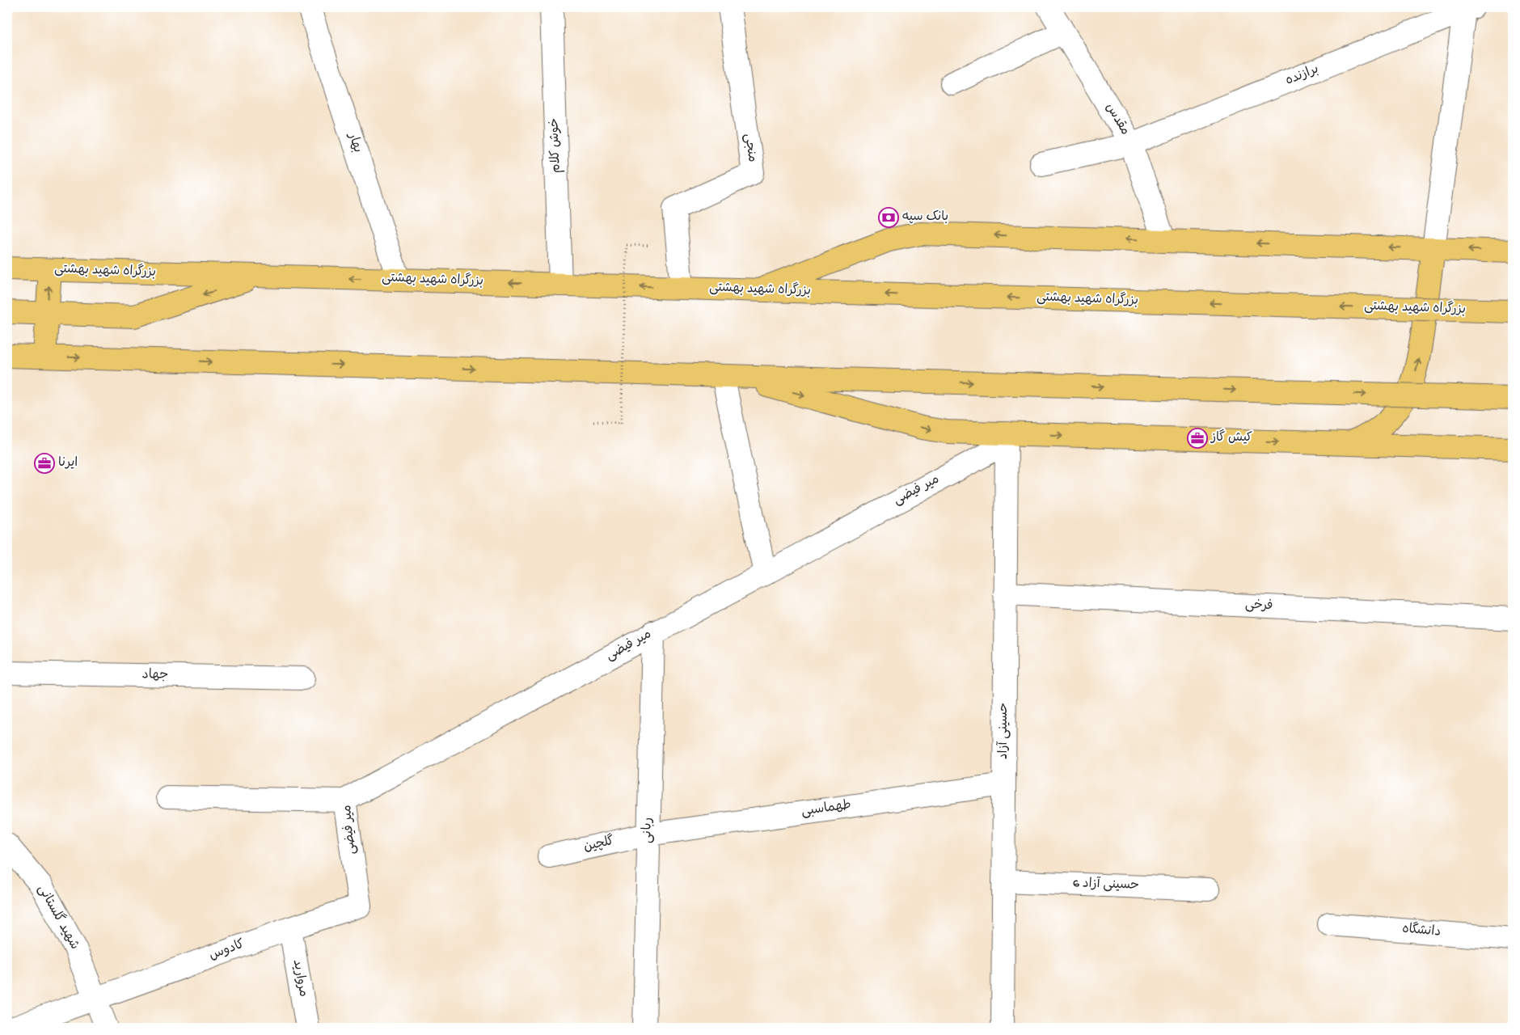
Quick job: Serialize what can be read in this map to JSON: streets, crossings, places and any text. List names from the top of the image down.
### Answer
{
  "streets": {
    "highway": ["بزرگراه شهید بهشتی"],
    "street": [
      "برازنده",
      "مقدس",
      "بهار",
      "خوش کلام",
      "منجی",
      "میر فیضی",
      "فرخی",
      "جهاد",
      "حسینی آزاد",
      "طهماسبی",
      "ربانی",
      "گلچین",
      "حسینی آزاد 6",
      "شهید گلستانی",
      "دانشگاه",
      "کادوس",
      "مروارید"
    ]
  },
  "crossings": [
    ["برازنده", "مقدس"],
    ["بهار", "بزرگراه شهید بهشتی"],
    ["خوش کلام", "بزرگراه شهید بهشتی"],
    ["منجی", "بزرگراه شهید بهشتی"],
    ["میر فیضی", "حسینی آزاد"],
    ["میر فیضی", "ربانی"],
    ["میر فیضی", "کادوس"],
    ["فرخی", "حسینی آزاد"],
    ["حسینی آزاد", "طهماسبی"],
    ["حسینی آزاد", "حسینی آزاد 6"],
    ["طهماسبی", "ربانی"],
    ["طهماسبی", "گلچین"],
    ["ربانی", "گلچین"],
    ["شهید گلستانی", "کادوس"],
    ["کادوس", "مروارید"]
  ],
  "places": {
    "bank": ["بانک سپه"],
    "office": ["كيش گاز", "ایرنا"]
  }
}
